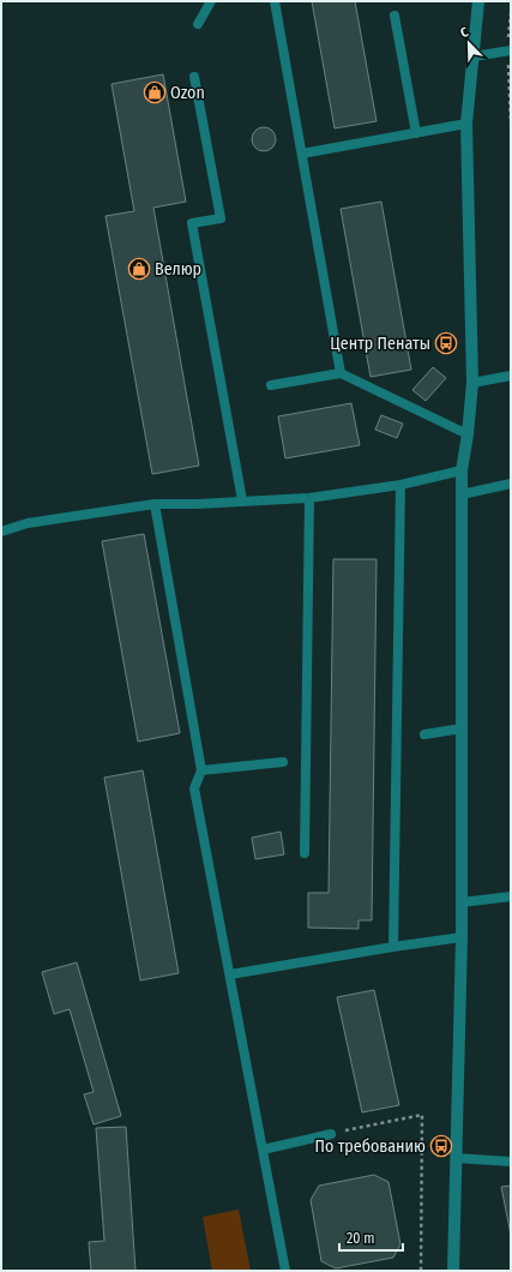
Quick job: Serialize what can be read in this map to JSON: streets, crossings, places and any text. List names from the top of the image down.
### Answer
{
  "places": {
    "shop": ["Ozon", "Велюр"],
    "bus stop": ["Центр Пенаты", "По требованию"]
  },
  "scale_bar": "20 m",
  "north": "top left"
}
